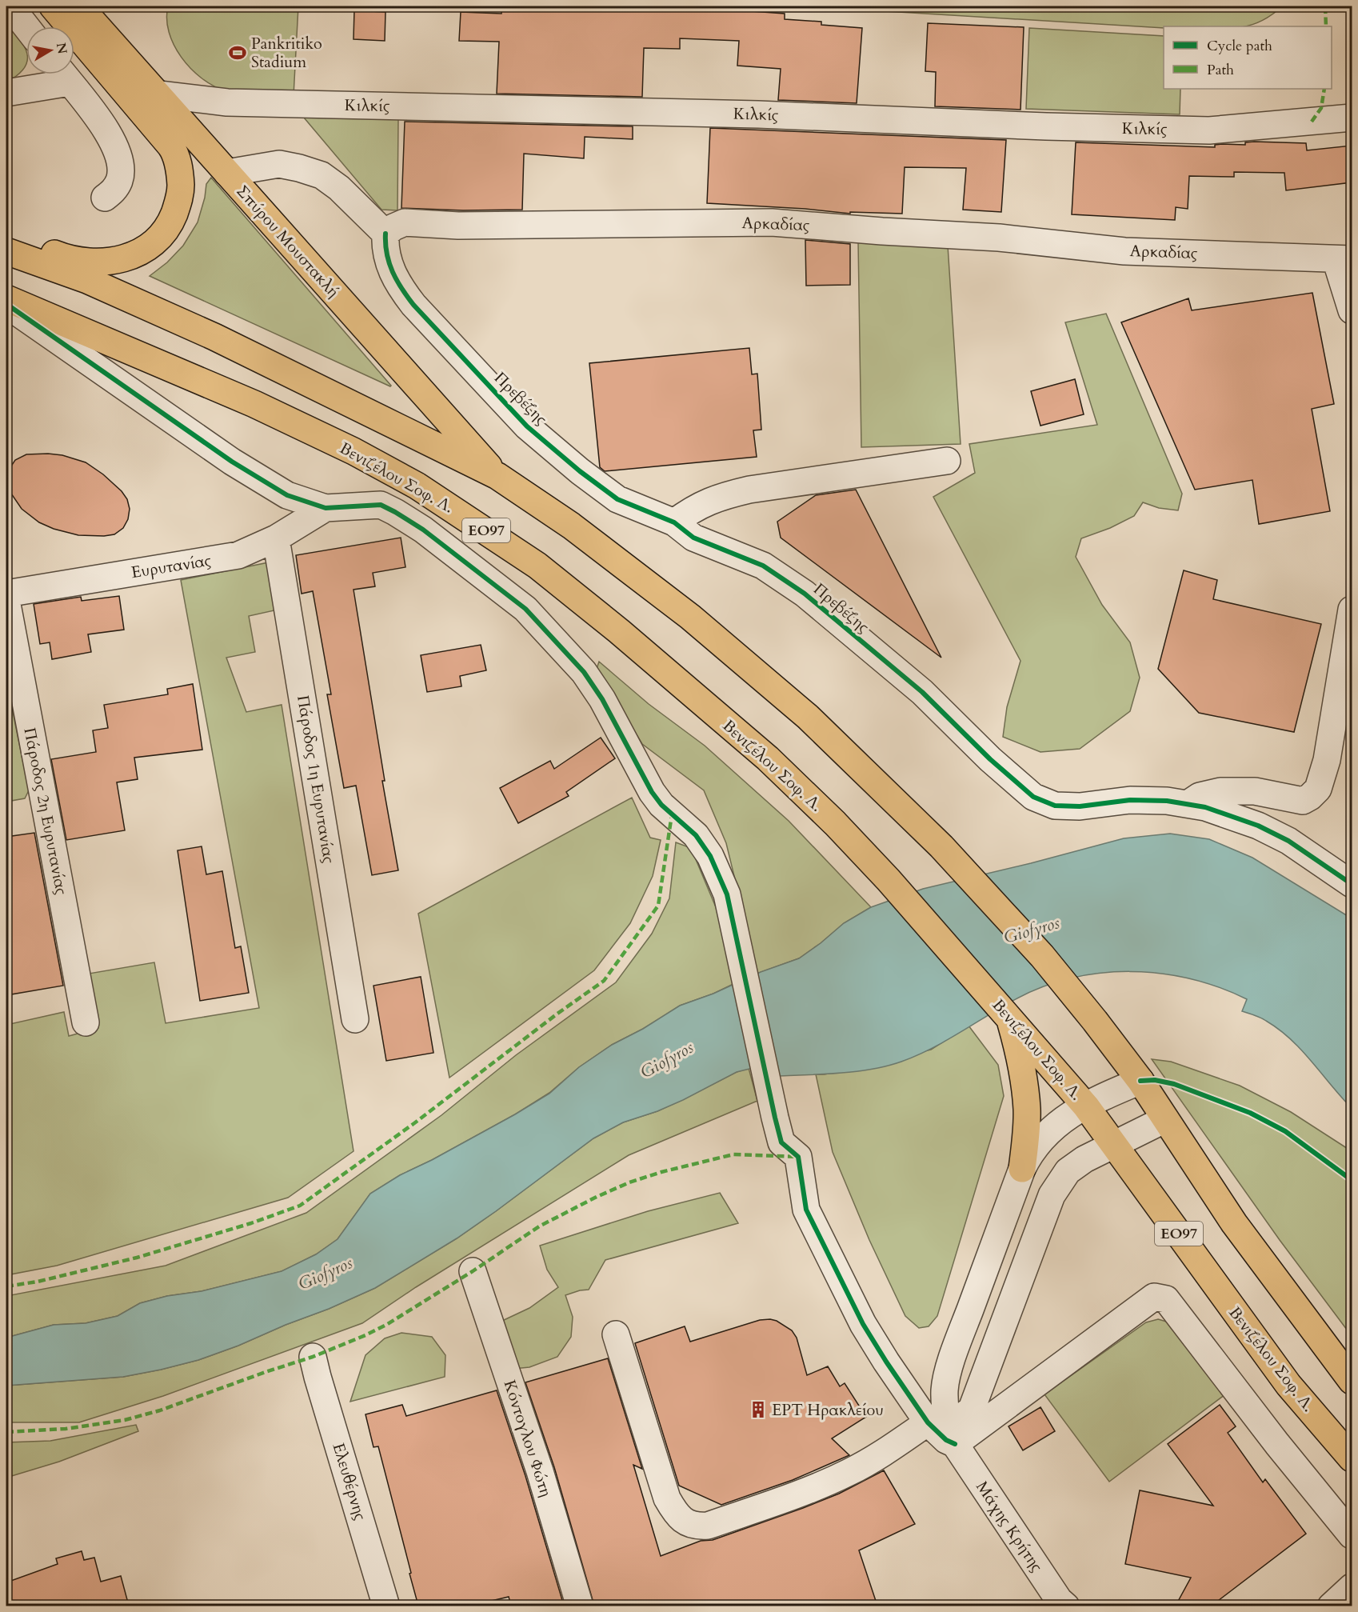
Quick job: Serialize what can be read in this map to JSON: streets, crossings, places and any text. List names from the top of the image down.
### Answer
{
  "streets": {
    "main road": ["Σπύρου Μουστακλή", "Βενιζέλου Σοφ. Λ.", "ΕΟ97"],
    "street": [
      "Κιλκίς",
      "Αρκαδίας",
      "Πρεβέζης",
      "Ευρυτανίας",
      "Πάροδος 1η Ευρυτανίας",
      "Πάροδος 2η Ευρυτανίας",
      "Κόντογλου Φώτη",
      "Ελευθέρνης",
      "Μάχης Κρήτης"
    ]
  },
  "crossings": [
    ["Κιλκίς", "Σπύρου Μουστακλή"],
    ["Αρκαδίας", "Πρεβέζης"],
    ["Ευρυτανίας", "Πάροδος 1η Ευρυτανίας"],
    ["Ευρυτανίας", "Μάχης Κρήτης"]
  ],
  "water": ["Giofyros"],
  "places": {
    "sports": ["Pankritiko Stadium"],
    "building": ["ΕΡΤ Ηρακλείου"]
  },
  "legend": ["Cycle path", "Path"],
  "north": "right"
}
